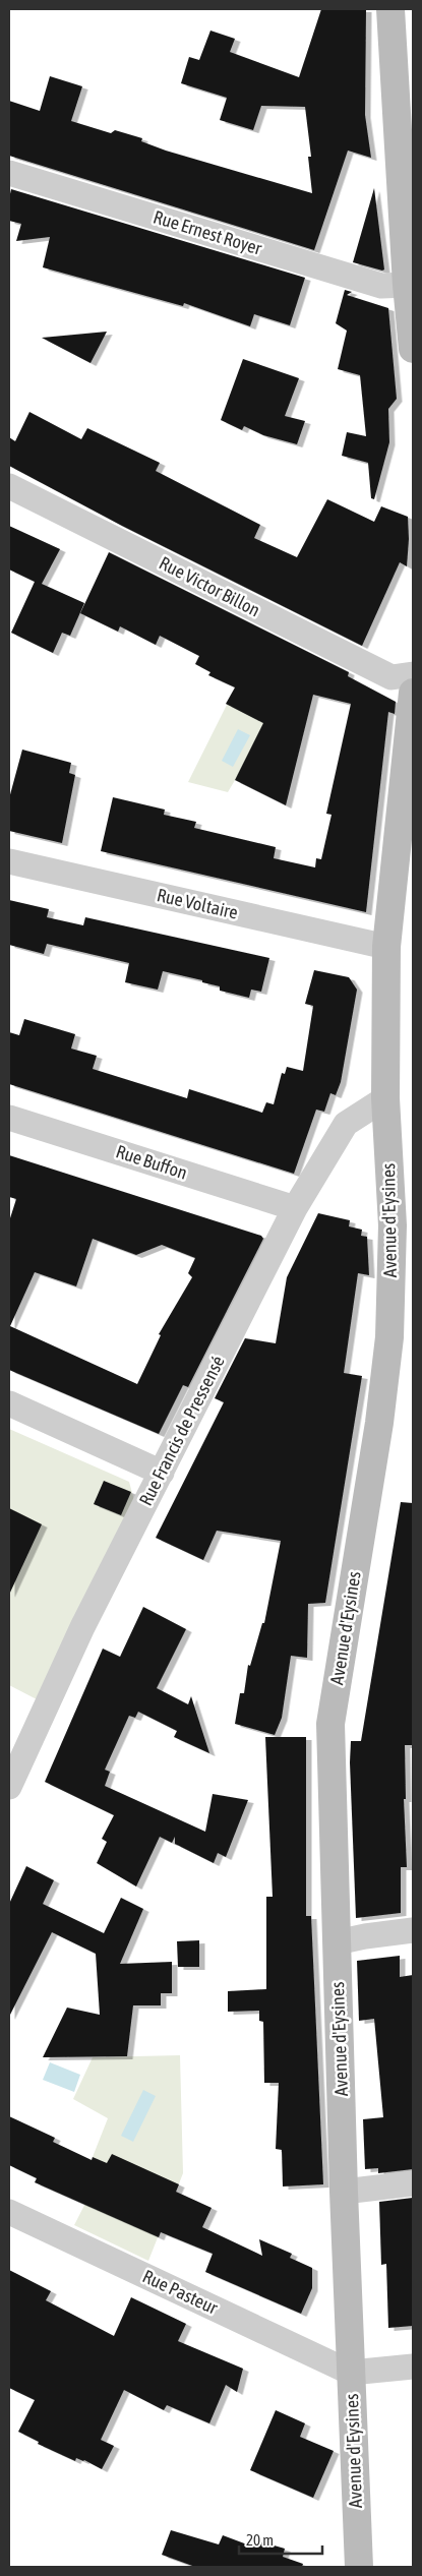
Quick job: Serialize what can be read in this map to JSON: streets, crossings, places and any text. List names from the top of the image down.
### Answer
{
  "streets": {
    "street": [
      "Rue Ernest Royer",
      "Rue Victor Billon",
      "Rue Voltaire",
      "Rue Buffon",
      "Avenue d'Eysines",
      "Rue Francis de Pressensé",
      "Rue Pasteur"
    ]
  },
  "crossings": [
    ["Rue Voltaire", "Avenue d'Eysines"],
    ["Rue Buffon", "Rue Francis de Pressensé"],
    ["Avenue d'Eysines", "Rue Francis de Pressensé"],
    ["Avenue d'Eysines", "Rue Pasteur"]
  ],
  "scale_bar": "20 m"
}
